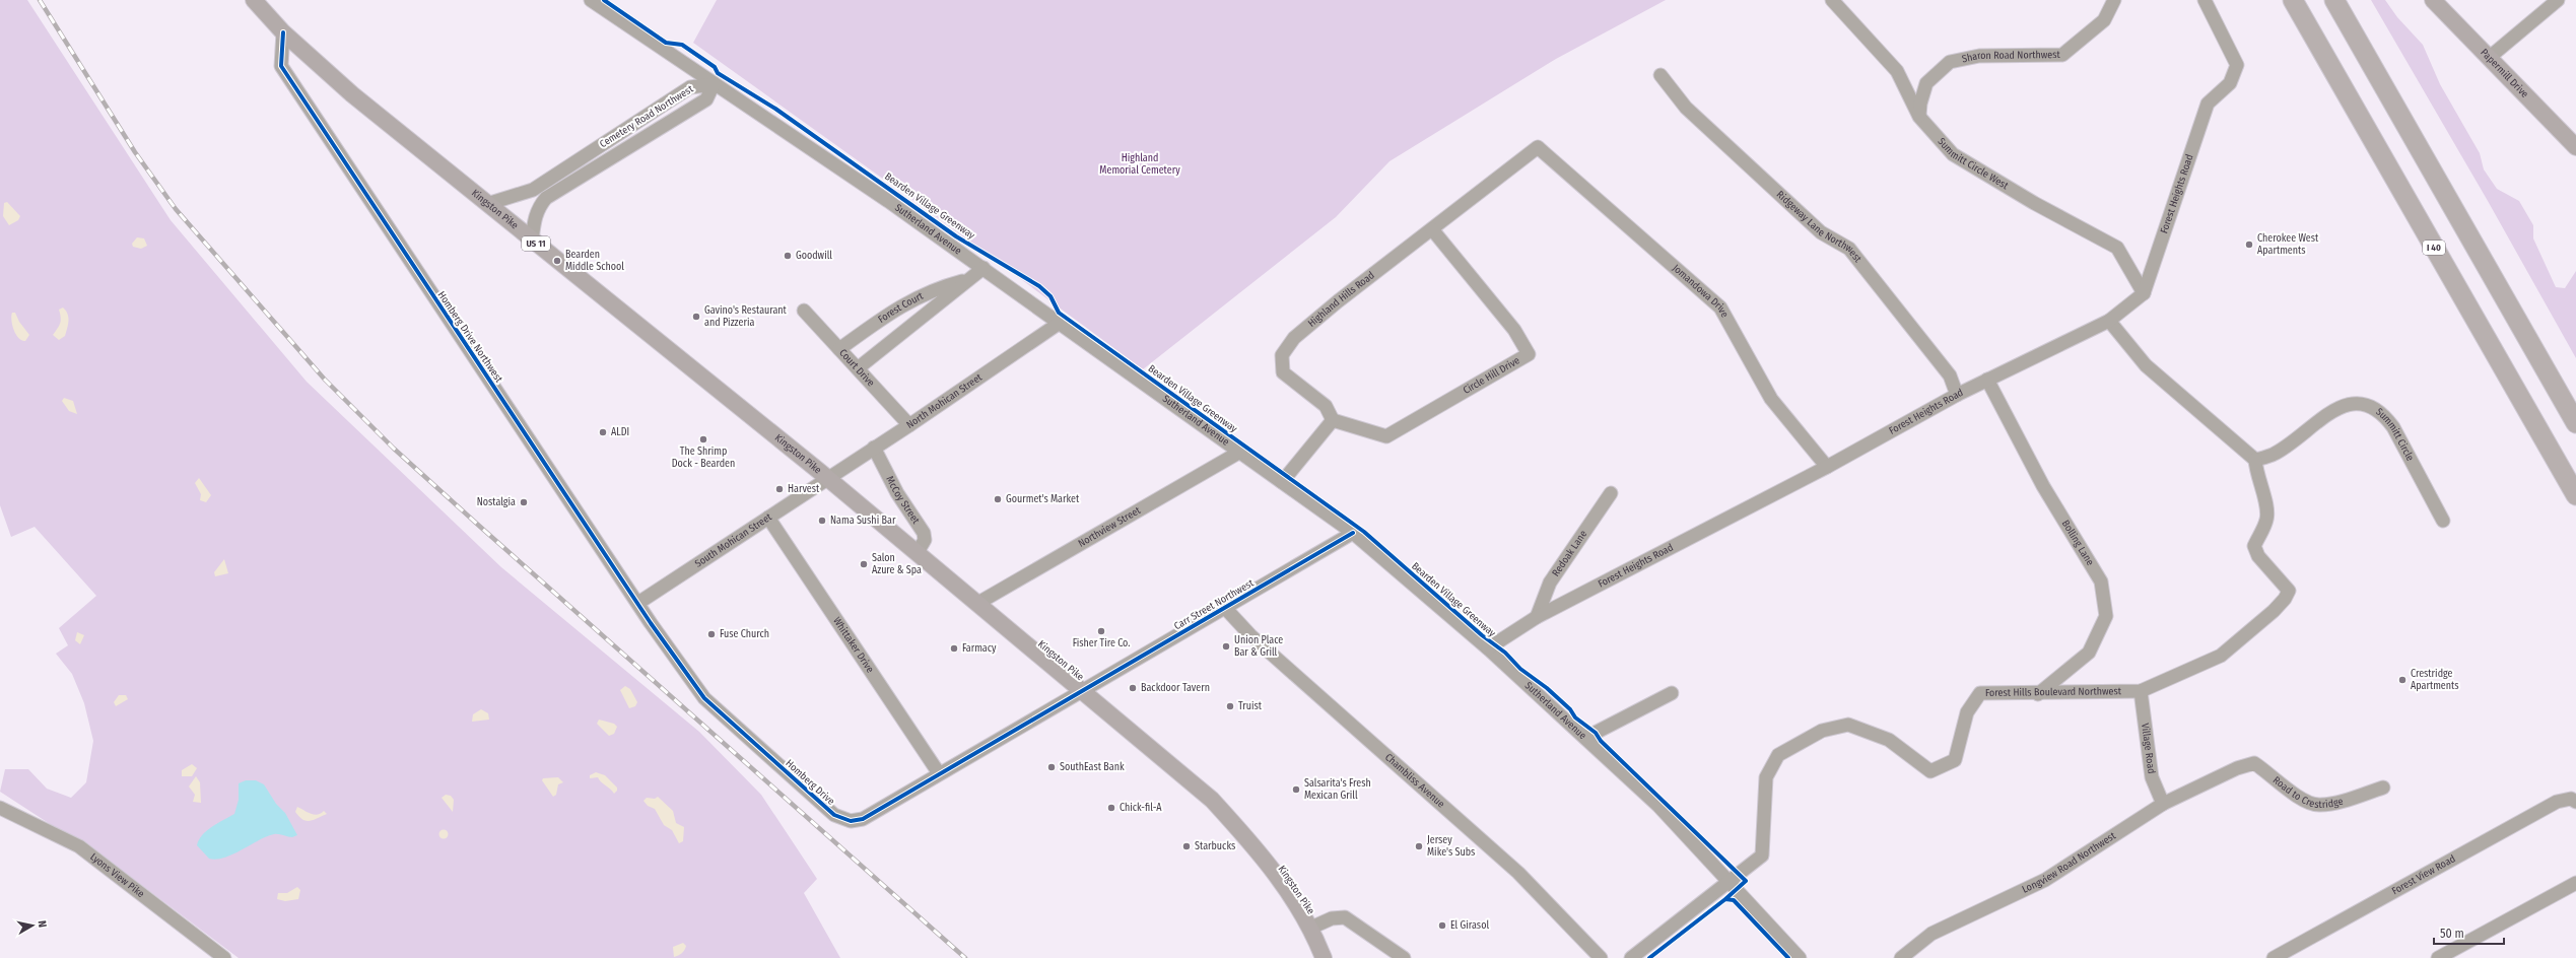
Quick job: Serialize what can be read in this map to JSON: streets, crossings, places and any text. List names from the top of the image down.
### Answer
{
  "streets": {
    "highway": ["I 40"],
    "main road": ["Papermill Drive", "Kingston Pike", "US 11"],
    "street": [
      "Sharon Road Northwest",
      "Cemetery Road Northwest",
      "Summitt Circle West",
      "Forest Heights Road",
      "Ridgeway Lane Northwest",
      "Sutherland Avenue",
      "Jomandowa Drive",
      "Highland Hills Road",
      "Forest Court",
      "Homberg Drive Northwest",
      "Court Drive",
      "Circle Hill Drive",
      "North Mohican Street",
      "Summitt Circle",
      "McCoy Street",
      "Northview Street",
      "South Mohican Street",
      "Bolling Lane",
      "Redoak Lane",
      "Carr Street Northwest",
      "Whittaker Drive",
      "Forest Hills Boulevard Northwest",
      "Village Road",
      "Chambliss Avenue",
      "Homberg Drive",
      "Road to Crestridge",
      "Longview Road Northwest",
      "Forest View Road",
      "Lyons View Pike"
    ],
    "cycle path": ["Bearden Village Greenway"]
  },
  "crossings": [
    ["Sharon Road Northwest", "Summitt Circle West"],
    ["Cemetery Road Northwest", "Kingston Pike"],
    ["Cemetery Road Northwest", "Sutherland Avenue"],
    ["Summitt Circle West", "Forest Heights Road"],
    ["Forest Heights Road", "Ridgeway Lane Northwest"],
    ["Forest Heights Road", "Sutherland Avenue"],
    ["Forest Heights Road", "Jomandowa Drive"],
    ["Forest Heights Road", "Bolling Lane"],
    ["Forest Heights Road", "Redoak Lane"],
    ["Kingston Pike", "Homberg Drive Northwest"],
    ["Kingston Pike", "North Mohican Street"],
    ["Kingston Pike", "McCoy Street"],
    ["Kingston Pike", "Northview Street"],
    ["Kingston Pike", "South Mohican Street"],
    ["Kingston Pike", "Carr Street Northwest"],
    ["Kingston Pike", "Homberg Drive"],
    ["Sutherland Avenue", "Forest Court"],
    ["Sutherland Avenue", "North Mohican Street"],
    ["Sutherland Avenue", "Northview Street"],
    ["Sutherland Avenue", "Carr Street Northwest"],
    ["Sutherland Avenue", "Forest Hills Boulevard Northwest"],
    ["Jomandowa Drive", "Highland Hills Road"],
    ["Highland Hills Road", "Circle Hill Drive"],
    ["Forest Court", "Court Drive"],
    ["Homberg Drive Northwest", "South Mohican Street"],
    ["Homberg Drive Northwest", "Homberg Drive"],
    ["Court Drive", "North Mohican Street"],
    ["North Mohican Street", "McCoy Street"],
    ["North Mohican Street", "South Mohican Street"],
    ["Summitt Circle", "Forest Hills Boulevard Northwest"],
    ["South Mohican Street", "Whittaker Drive"],
    ["South Mohican Street", "Homberg Drive"],
    ["Bolling Lane", "Forest Hills Boulevard Northwest"],
    ["Carr Street Northwest", "Chambliss Avenue"],
    ["Carr Street Northwest", "Homberg Drive"],
    ["Whittaker Drive", "Homberg Drive"],
    ["Forest Hills Boulevard Northwest", "Village Road"],
    ["Village Road", "Longview Road Northwest"],
    ["Road to Crestridge", "Longview Road Northwest"]
  ],
  "parks": ["Highland Memorial Cemetery"],
  "places": [
    "Cherokee West Apartments",
    "Goodwill",
    "Bearden Middle School",
    "Gavino's Restaurant and Pizzeria",
    "ALDI",
    "The Shrimp Dock - Bearden",
    "Harvest",
    "Gourmet's Market",
    "Nostalgia",
    "Nama Sushi Bar",
    "Salon Azure & Spa",
    "Fisher Tire Co.",
    "Fuse Church",
    "Union Place Bar & Grill",
    "Farmacy",
    "Crestridge Apartments",
    "Backdoor Tavern",
    "Truist",
    "SouthEast Bank",
    "Salsarita's Fresh Mexican Grill",
    "Chick-fil-A",
    "Starbucks",
    "Jersey Mike's Subs",
    "El Girasol"
  ],
  "scale_bar": "50 m",
  "north": "right"
}
